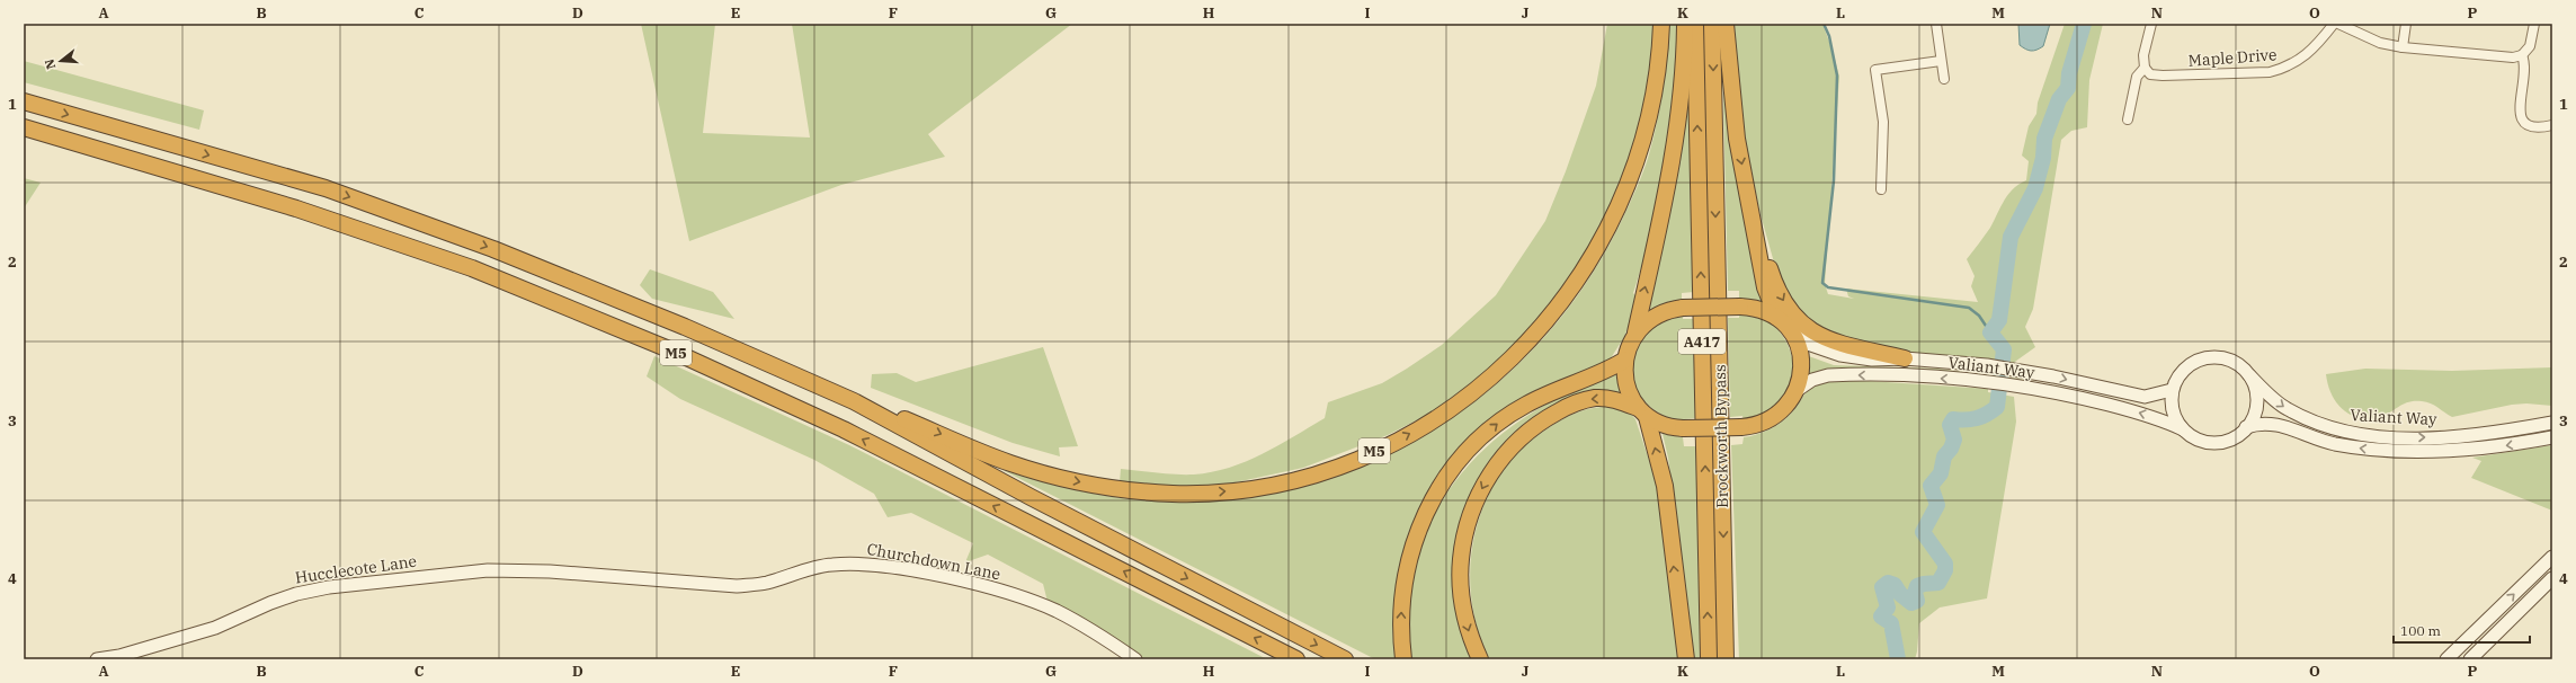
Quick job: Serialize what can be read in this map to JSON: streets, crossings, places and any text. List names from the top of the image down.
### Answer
{
  "streets": {
    "highway": ["A417", "M5", "Brockworth Bypass"],
    "main road": ["Valiant Way", "Churchdown Lane", "Hucclecote Lane"],
    "street": ["Maple Drive"]
  },
  "crossings": [
    ["Churchdown Lane", "Hucclecote Lane"]
  ],
  "scale_bar": "100 m",
  "north": "left",
  "grid": {
    "columns": [
      "A",
      "B",
      "C",
      "D",
      "E",
      "F",
      "G",
      "H",
      "I",
      "J",
      "K",
      "L",
      "M",
      "N",
      "O",
      "P"
    ],
    "rows": [
      "1",
      "2",
      "3",
      "4"
    ]
  }
}
